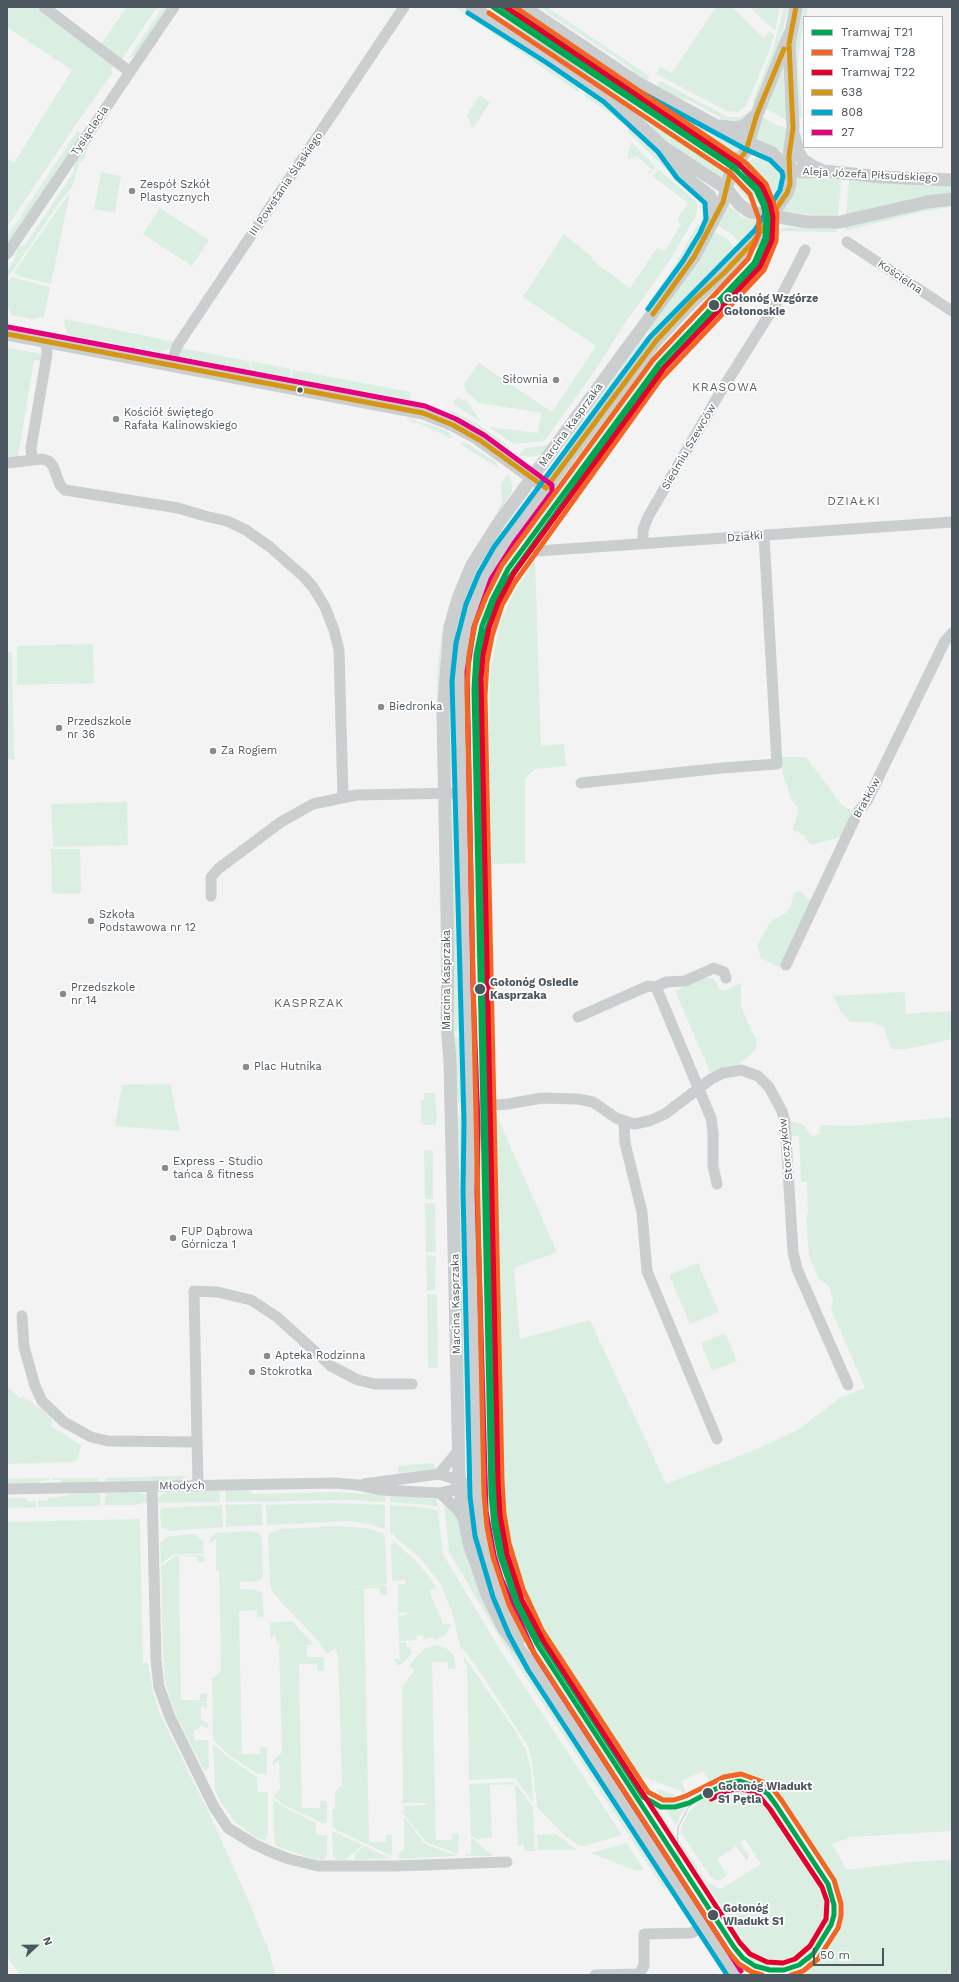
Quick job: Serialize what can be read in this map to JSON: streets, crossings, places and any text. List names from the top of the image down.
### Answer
{
  "streets": {
    "street": [
      "Tysiąclecia",
      "Aleja Józefa Piłsudskiego",
      "III Powstania Śląskiego",
      "Kościelna",
      "Marcina Kasprzaka",
      "Siedmiu Szewców",
      "Działki",
      "Bratków",
      "Storczyków",
      "Młodych"
    ]
  },
  "crossings": [
    ["Aleja Józefa Piłsudskiego", "Marcina Kasprzaka"],
    ["Marcina Kasprzaka", "Młodych"],
    ["Siedmiu Szewców", "Działki"]
  ],
  "districts": ["KRASOWA", "DZIAŁKI", "KASPRZAK"],
  "places": [
    "Zespół Szkół Plastycznych",
    "Gołonóg Wzgórze Gołonoskie",
    "Siłownia",
    "Kościół świętego Rafała Kalinowskiego",
    "Biedronka",
    "Przedszkole nr 36",
    "Za Rogiem",
    "Szkoła Podstawowa nr 12",
    "Gołonóg Osiedle Kasprzaka",
    "Przedszkole nr 14",
    "Plac Hutnika",
    "Express - Studio tańca & fitness",
    "FUP Dąbrowa Górnicza 1",
    "Apteka Rodzinna",
    "Stokrotka",
    "Gołonóg Wiadukt S1 Pętla",
    "Gołonóg Wiadukt S1"
  ],
  "lines": [
    "tram line T21",
    "tram line T28",
    "tram line T22",
    "transit line 638",
    "transit line 808",
    "transit line 27"
  ],
  "legend": [
    "Tramwaj T21",
    "Tramwaj T28",
    "Tramwaj T22",
    "638",
    "808",
    "27"
  ],
  "scale_bar": "50 m",
  "north": "right"
}
